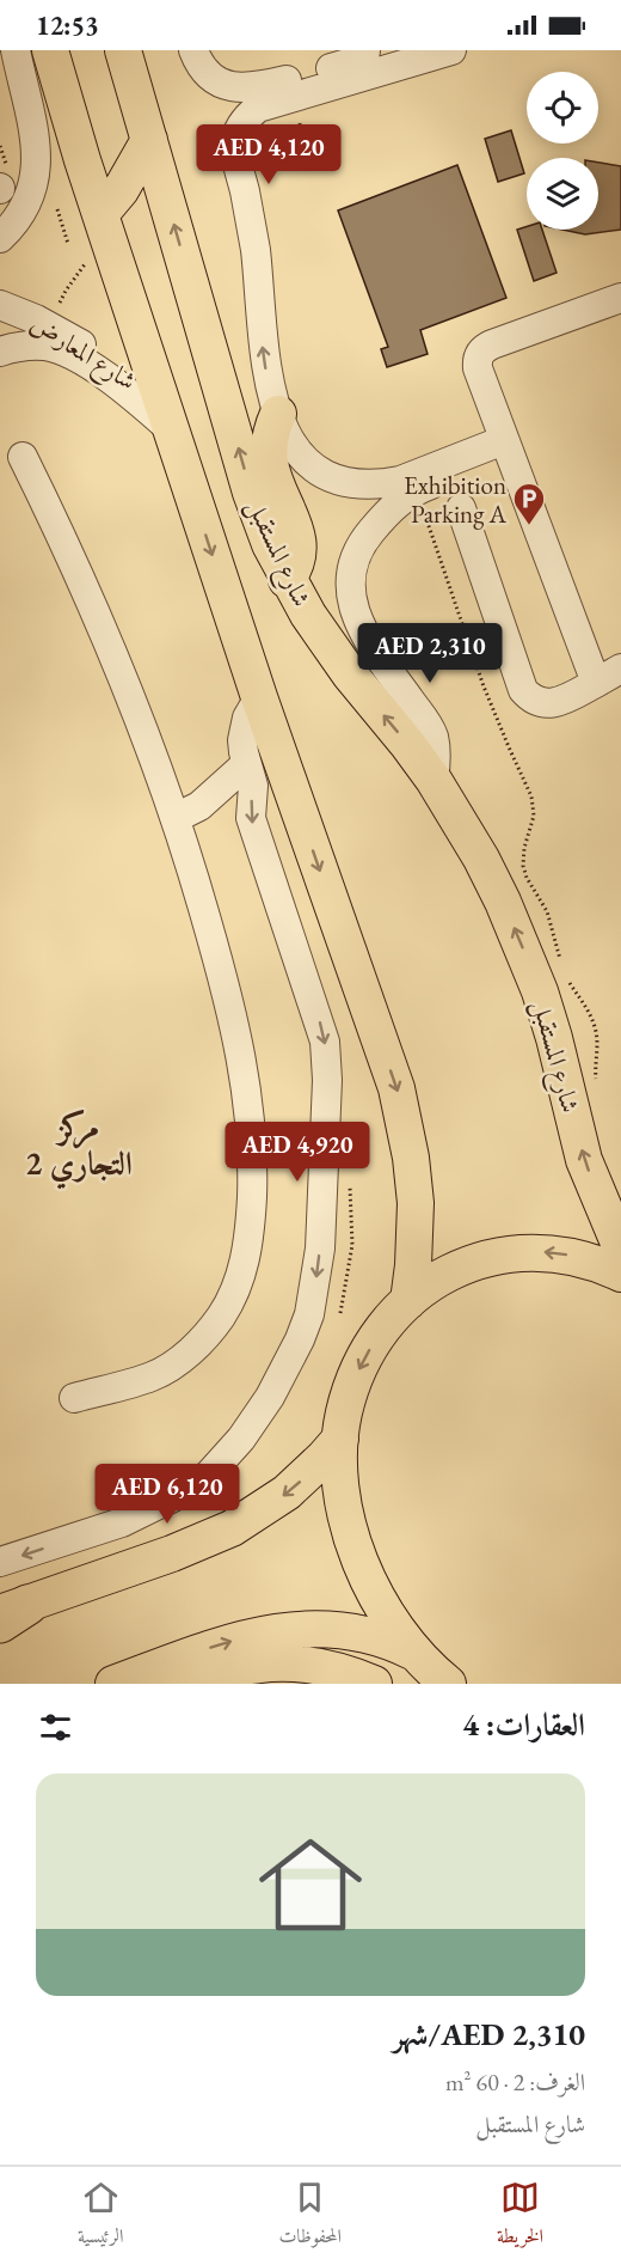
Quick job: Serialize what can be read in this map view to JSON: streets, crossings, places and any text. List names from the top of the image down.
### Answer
{
  "streets": {
    "main road": ["شارع المستقبل"],
    "street": ["شارع المعارض"]
  },
  "districts": ["مركز التجاري 2"],
  "places": {
    "parking": ["Exhibition Parking A"]
  },
  "page": {
    "status": "12:53",
    "price": [
      "AED 4,120",
      "AED 2,310",
      "AED 4,920",
      "AED 6,120"
    ],
    "heading": "العقارات: 4",
    "list": [
      {
        "name": "AED 2,310/شهر",
        "note": "الغرف: 2 · 60 m² · شارع المستقبل"
      }
    ],
    "tabs": ["الخريطة", "المحفوظات", "الرئيسية"]
  }
}
